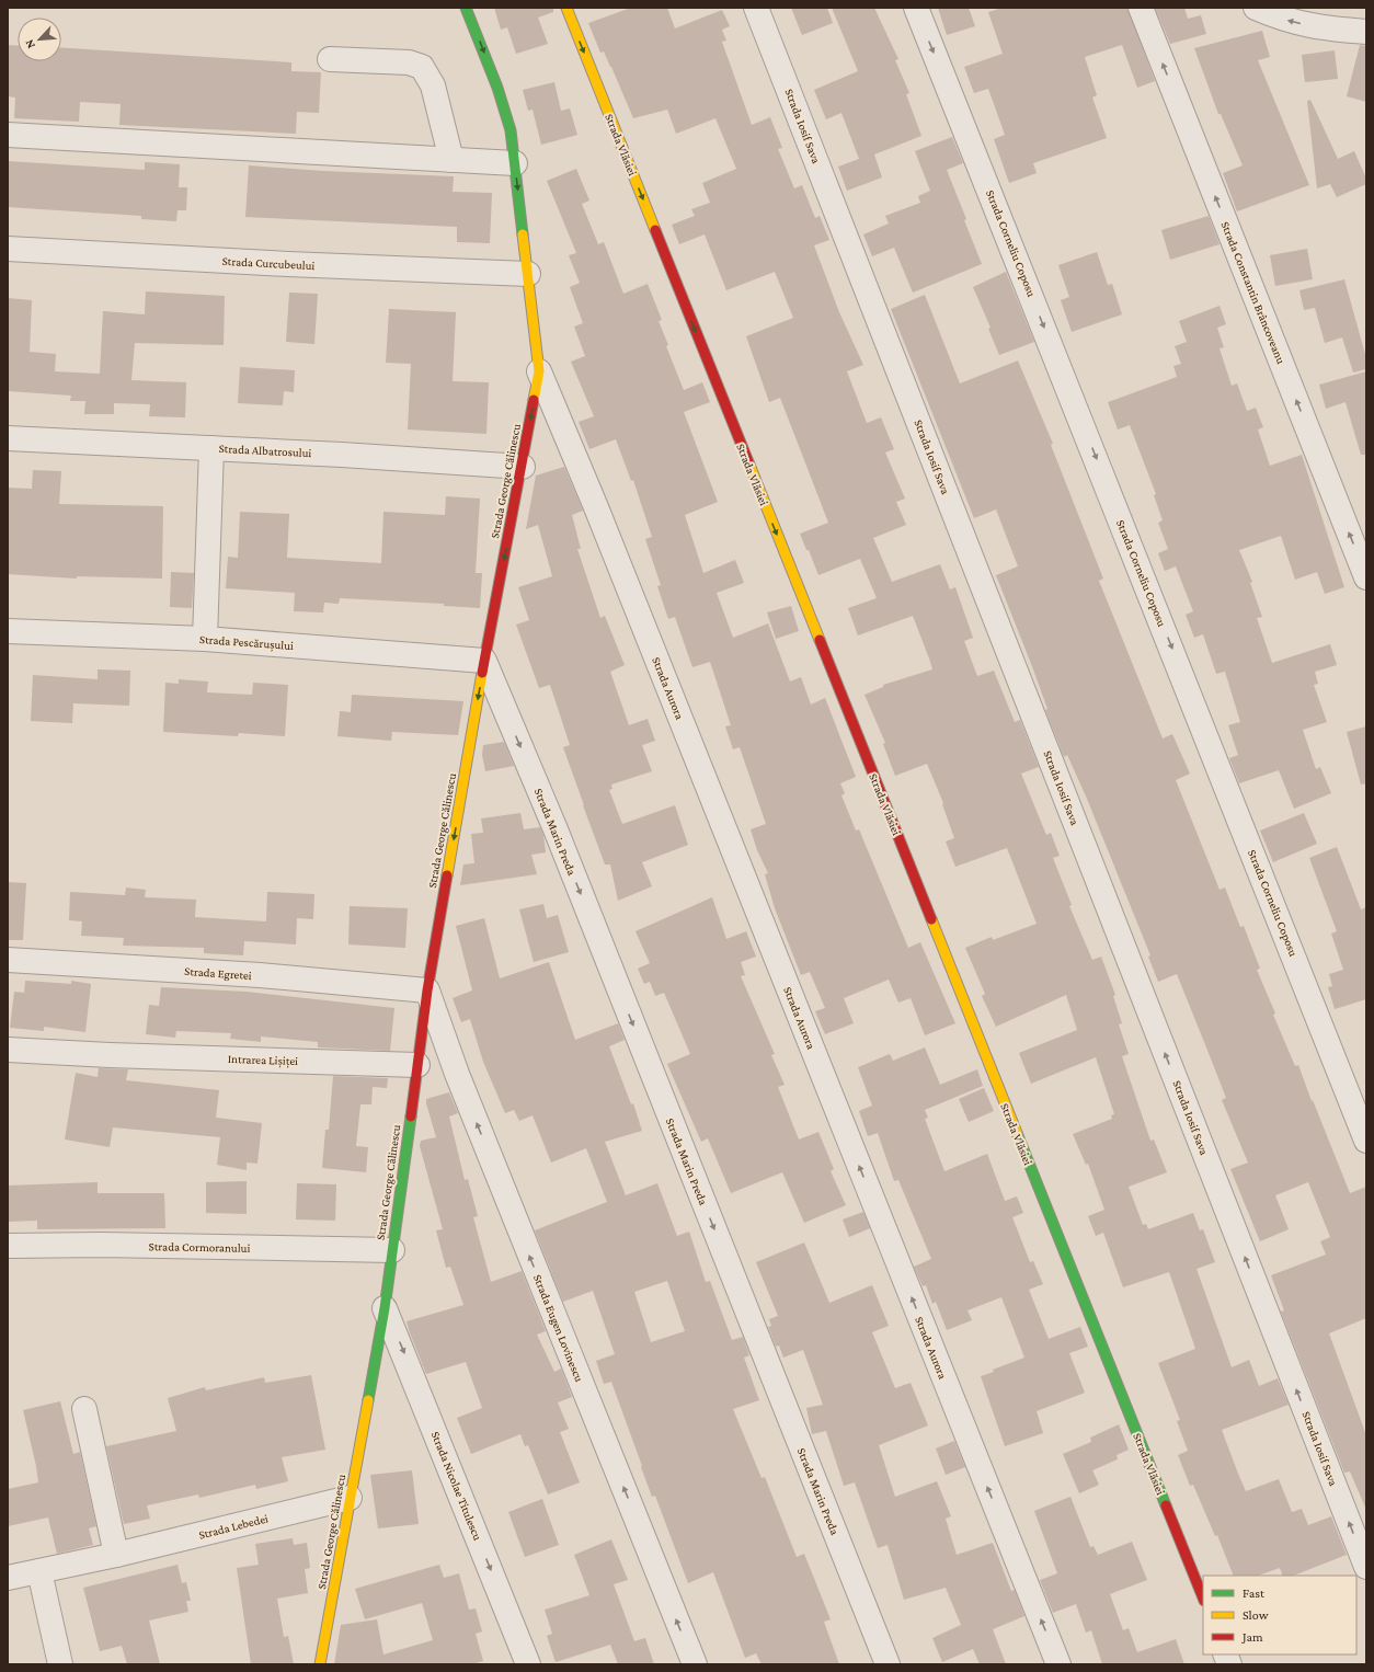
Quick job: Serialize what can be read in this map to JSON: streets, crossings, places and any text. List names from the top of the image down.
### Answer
{
  "streets": {
    "street": [
      "Strada Iosif Sava",
      "Strada Vlăsiei",
      "Strada Corneliu Coposu",
      "Strada Curcubeului",
      "Strada Constantin Brâncoveanu",
      "Strada Albatrosului",
      "Strada George Călinescu",
      "Strada Pescărușului",
      "Strada Aurora",
      "Strada Marin Preda",
      "Strada Egretei",
      "Intrarea Lișiței",
      "Strada Cormoranului",
      "Strada Eugen Lovinescu",
      "Strada Nicolae Titulescu",
      "Strada Lebedei"
    ]
  },
  "crossings": [
    ["Strada Curcubeului", "Strada George Călinescu"],
    ["Strada Albatrosului", "Strada George Călinescu"],
    ["Strada George Călinescu", "Strada Pescărușului"],
    ["Strada George Călinescu", "Strada Aurora"],
    ["Strada George Călinescu", "Strada Marin Preda"],
    ["Strada George Călinescu", "Strada Egretei"],
    ["Strada George Călinescu", "Intrarea Lișiței"],
    ["Strada George Călinescu", "Strada Cormoranului"],
    ["Strada George Călinescu", "Strada Eugen Lovinescu"],
    ["Strada George Călinescu", "Strada Nicolae Titulescu"],
    ["Strada George Călinescu", "Strada Lebedei"],
    ["Strada Pescărușului", "Strada Marin Preda"],
    ["Strada Egretei", "Strada Eugen Lovinescu"]
  ],
  "one_way": [
    "Strada Iosif Sava",
    "Strada Vlăsiei",
    "Strada Corneliu Coposu",
    "Strada Constantin Brâncoveanu",
    "Strada George Călinescu",
    "Strada Aurora",
    "Strada Marin Preda",
    "Strada Eugen Lovinescu",
    "Strada Nicolae Titulescu"
  ],
  "legend": ["Fast", "Slow", "Jam"],
  "north": "bottom left"
}
